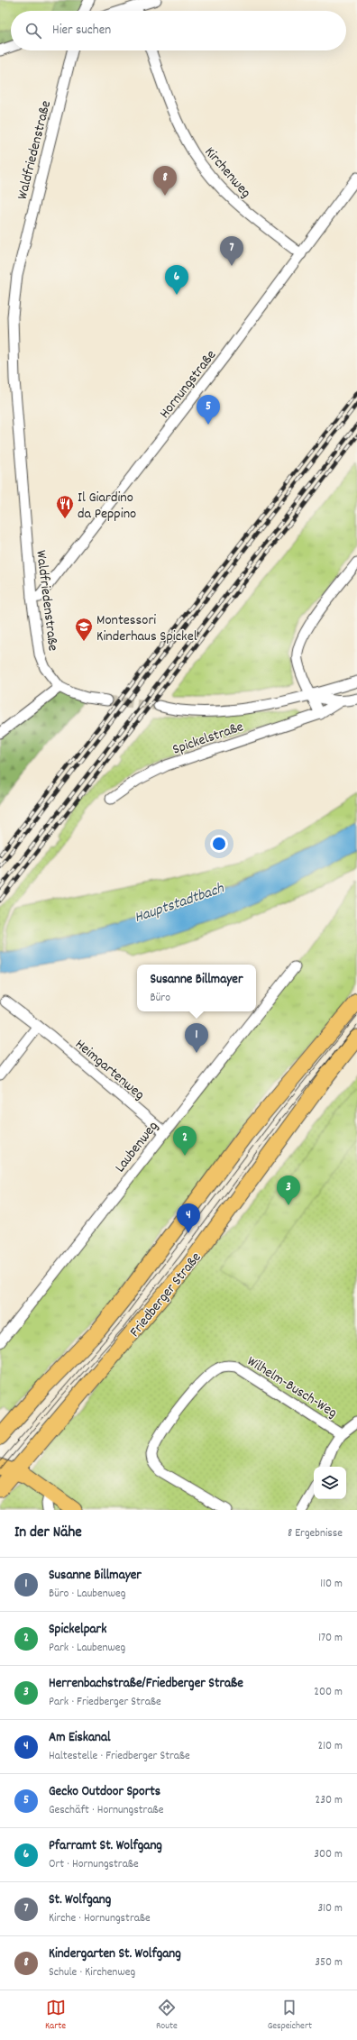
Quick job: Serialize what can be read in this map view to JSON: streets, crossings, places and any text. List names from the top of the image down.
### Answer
{
  "streets": {
    "main road": ["Friedberger Straße"],
    "street": [
      "Waldfriedenstraße",
      "Kirchenweg",
      "Hornungstraße",
      "Spickelstraße",
      "Heimgartenweg",
      "Laubenweg",
      "Wilhelm-Busch-Weg"
    ]
  },
  "crossings": [
    ["Waldfriedenstraße", "Hornungstraße"],
    ["Kirchenweg", "Hornungstraße"],
    ["Heimgartenweg", "Laubenweg"]
  ],
  "water": ["Hauptstadtbach"],
  "places": {
    "restaurant": ["Il Giardino da Peppino"],
    "school or university": ["Montessori Kinderhaus Spickel"]
  },
  "page": {
    "search": "Hier suchen",
    "pins": [
      "8",
      "7",
      "6",
      "5",
      "1",
      "2",
      "3",
      "4"
    ],
    "popup": ["Susanne Billmayer", "Büro"],
    "heading": ["In der Nähe", "8 Ergebnisse"],
    "list": [
      {
        "mark": "1",
        "name": "Susanne Billmayer",
        "note": "Büro · Laubenweg",
        "value": "110 m"
      },
      {
        "mark": "2",
        "name": "Spickelpark",
        "note": "Park · Laubenweg",
        "value": "170 m"
      },
      {
        "mark": "3",
        "name": "Herrenbachstraße/Friedberger Straße",
        "note": "Park · Friedberger Straße",
        "value": "200 m"
      },
      {
        "mark": "4",
        "name": "Am Eiskanal",
        "note": "Haltestelle · Friedberger Straße",
        "value": "210 m"
      },
      {
        "mark": "5",
        "name": "Gecko Outdoor Sports",
        "note": "Geschäft · Hornungstraße",
        "value": "230 m"
      },
      {
        "mark": "6",
        "name": "Pfarramt St. Wolfgang",
        "note": "Ort · Hornungstraße",
        "value": "300 m"
      },
      {
        "mark": "7",
        "name": "St. Wolfgang",
        "note": "Kirche · Hornungstraße",
        "value": "310 m"
      },
      {
        "mark": "8",
        "name": "Kindergarten St. Wolfgang",
        "note": "Schule · Kirchenweg",
        "value": "350 m"
      }
    ],
    "nav": ["Karte", "Route", "Gespeichert"]
  }
}
